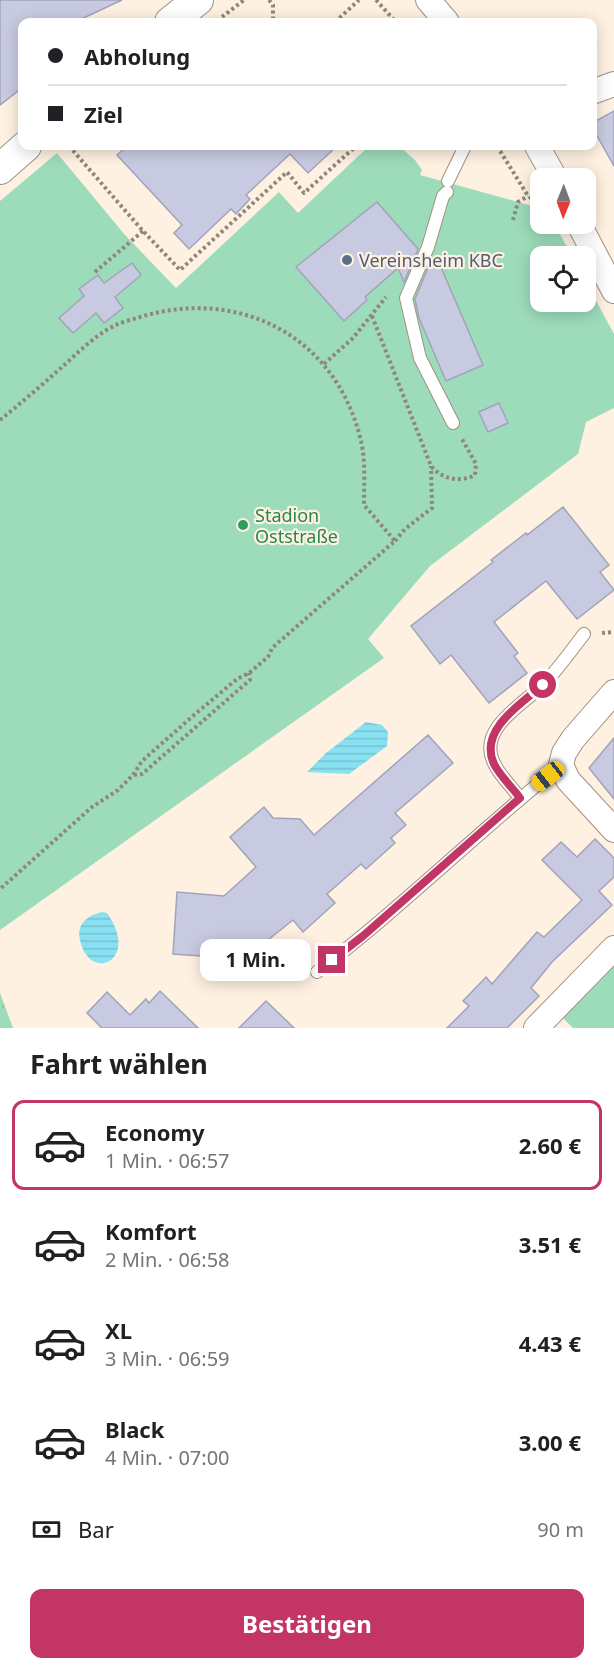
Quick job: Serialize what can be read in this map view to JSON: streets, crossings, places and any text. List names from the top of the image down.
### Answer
{
  "places": ["Vereinsheim KBC", "Stadion Oststraße"],
  "north": "bottom",
  "page": {
    "banner": ["Abholung", "Ziel"],
    "bubble": "1 Min.",
    "heading": "Fahrt wählen",
    "list": [
      {
        "name": "Economy",
        "note": "1 Min. · 06:57",
        "value": "2.60 €"
      },
      {
        "name": "Komfort",
        "note": "2 Min. · 06:58",
        "value": "3.51 €"
      },
      {
        "name": "XL",
        "note": "3 Min. · 06:59",
        "value": "4.43 €"
      },
      {
        "name": "Black",
        "note": "4 Min. · 07:00",
        "value": "3.00 €"
      }
    ],
    "pay": ["Bar", "90 m"],
    "buttons": "Bestätigen"
  }
}
